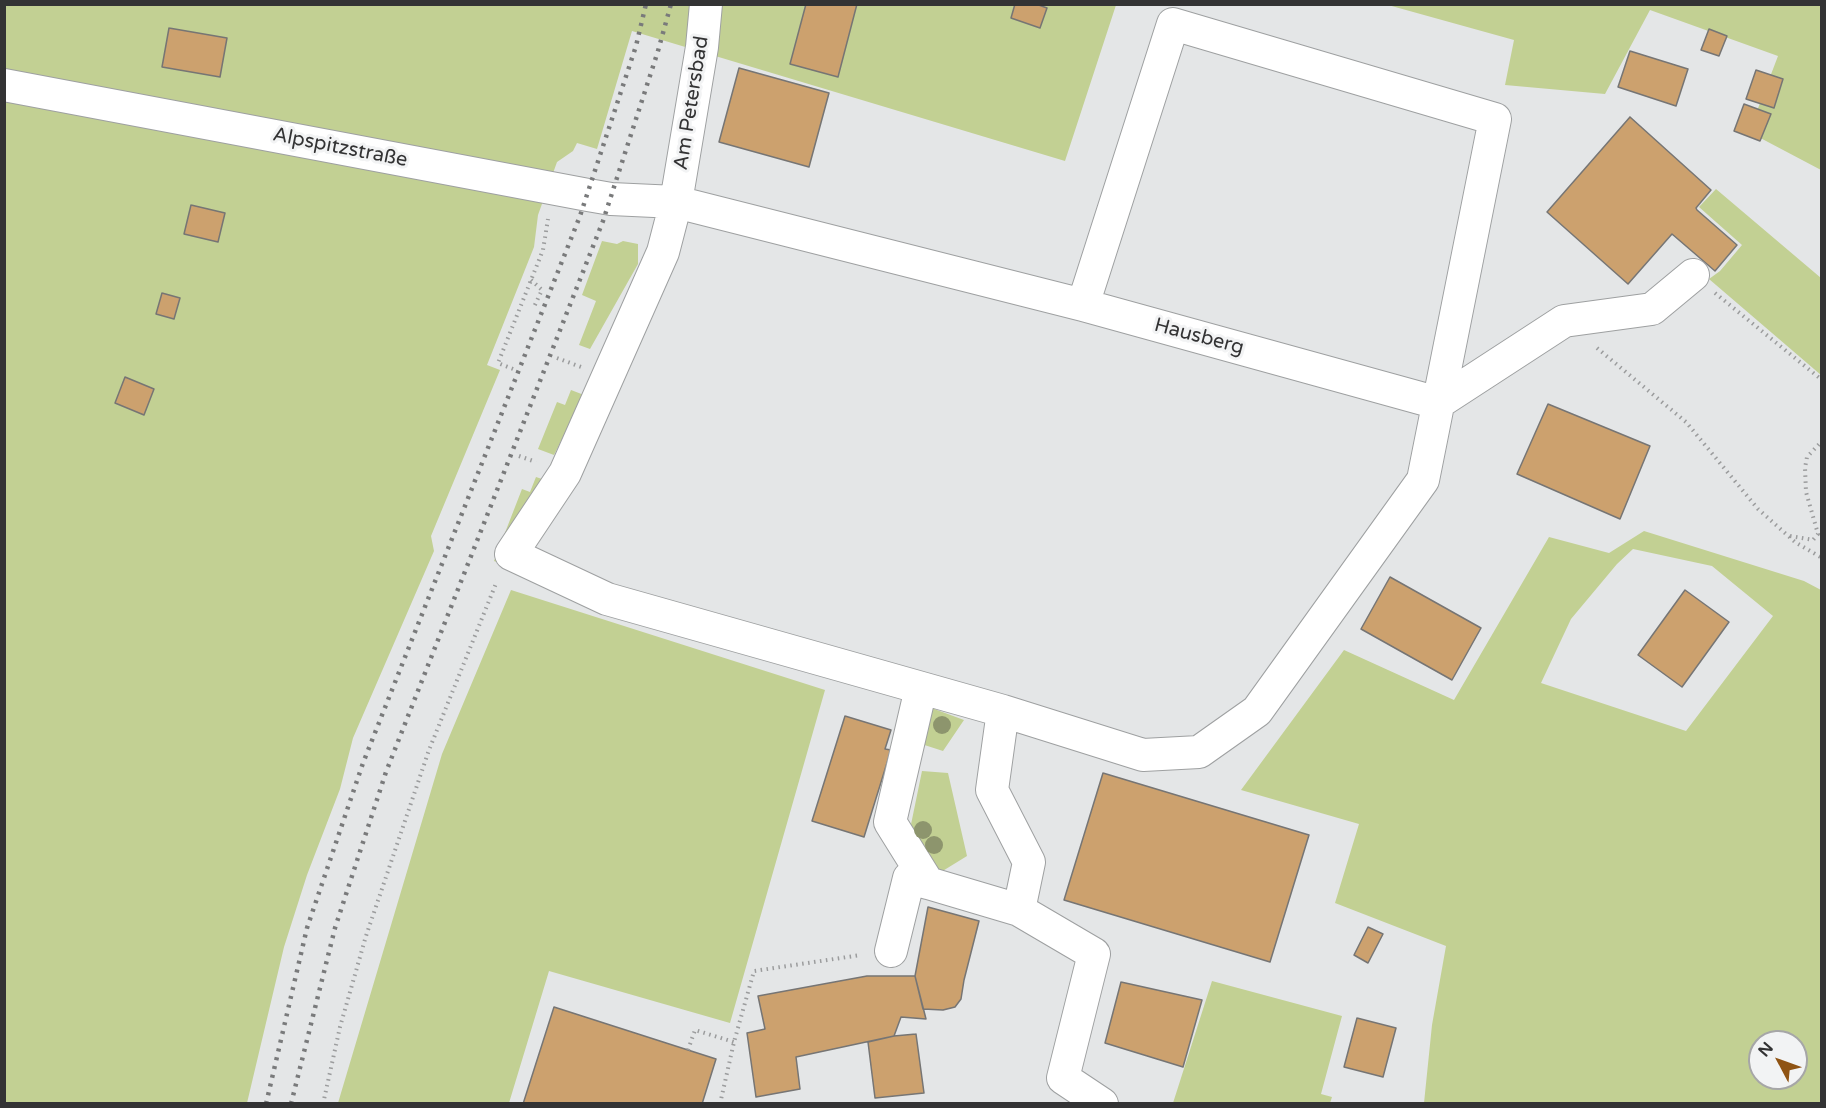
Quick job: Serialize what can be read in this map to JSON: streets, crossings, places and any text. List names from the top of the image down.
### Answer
{
  "streets": {
    "street": ["Am Petersbad", "Alpspitzstraße", "Hausberg"]
  },
  "crossings": [
    ["Am Petersbad", "Alpspitzstraße"],
    ["Am Petersbad", "Hausberg"],
    ["Alpspitzstraße", "Hausberg"]
  ],
  "north": "top left"
}
